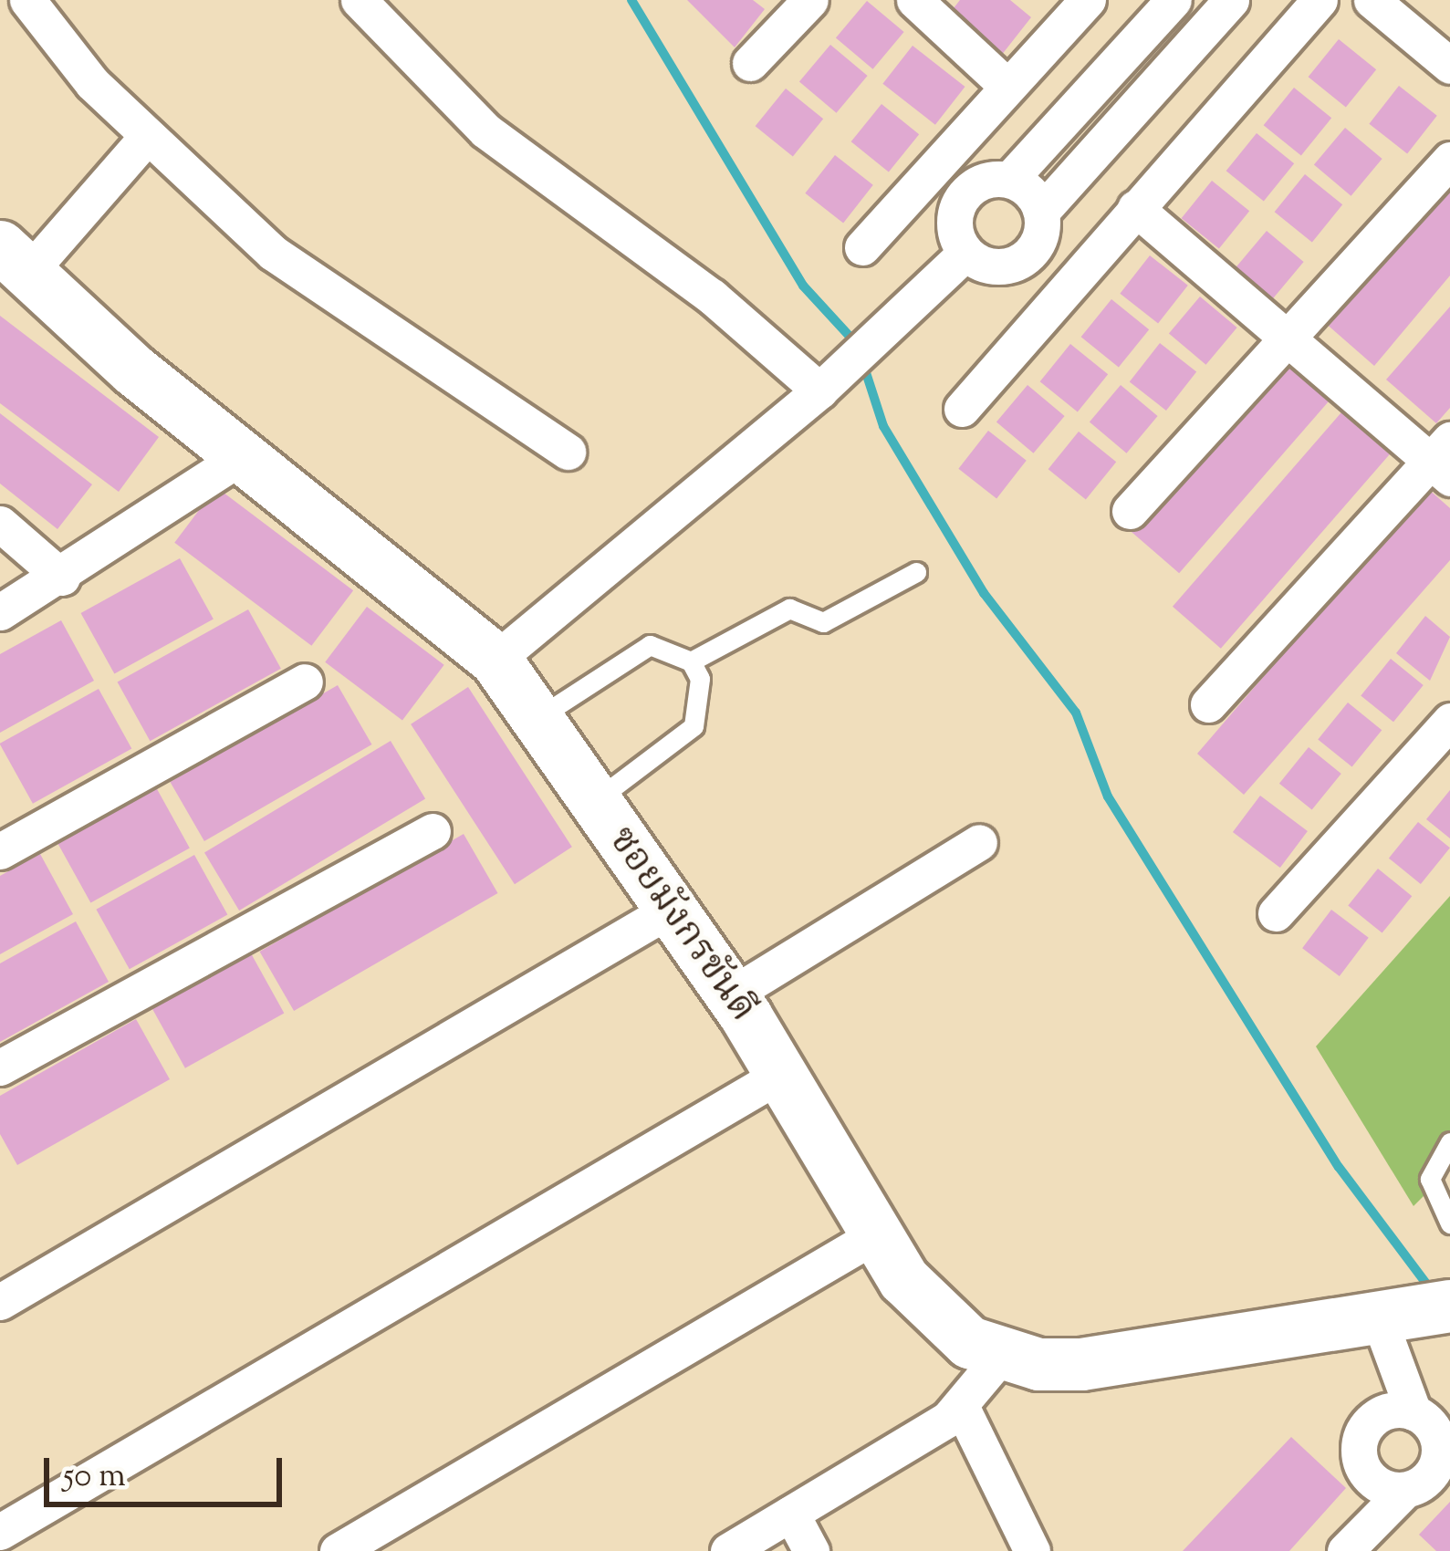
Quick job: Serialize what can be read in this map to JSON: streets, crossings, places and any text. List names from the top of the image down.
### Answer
{
  "streets": {
    "street": ["ซอยมังกรขันดี"]
  },
  "scale_bar": "50 m"
}
